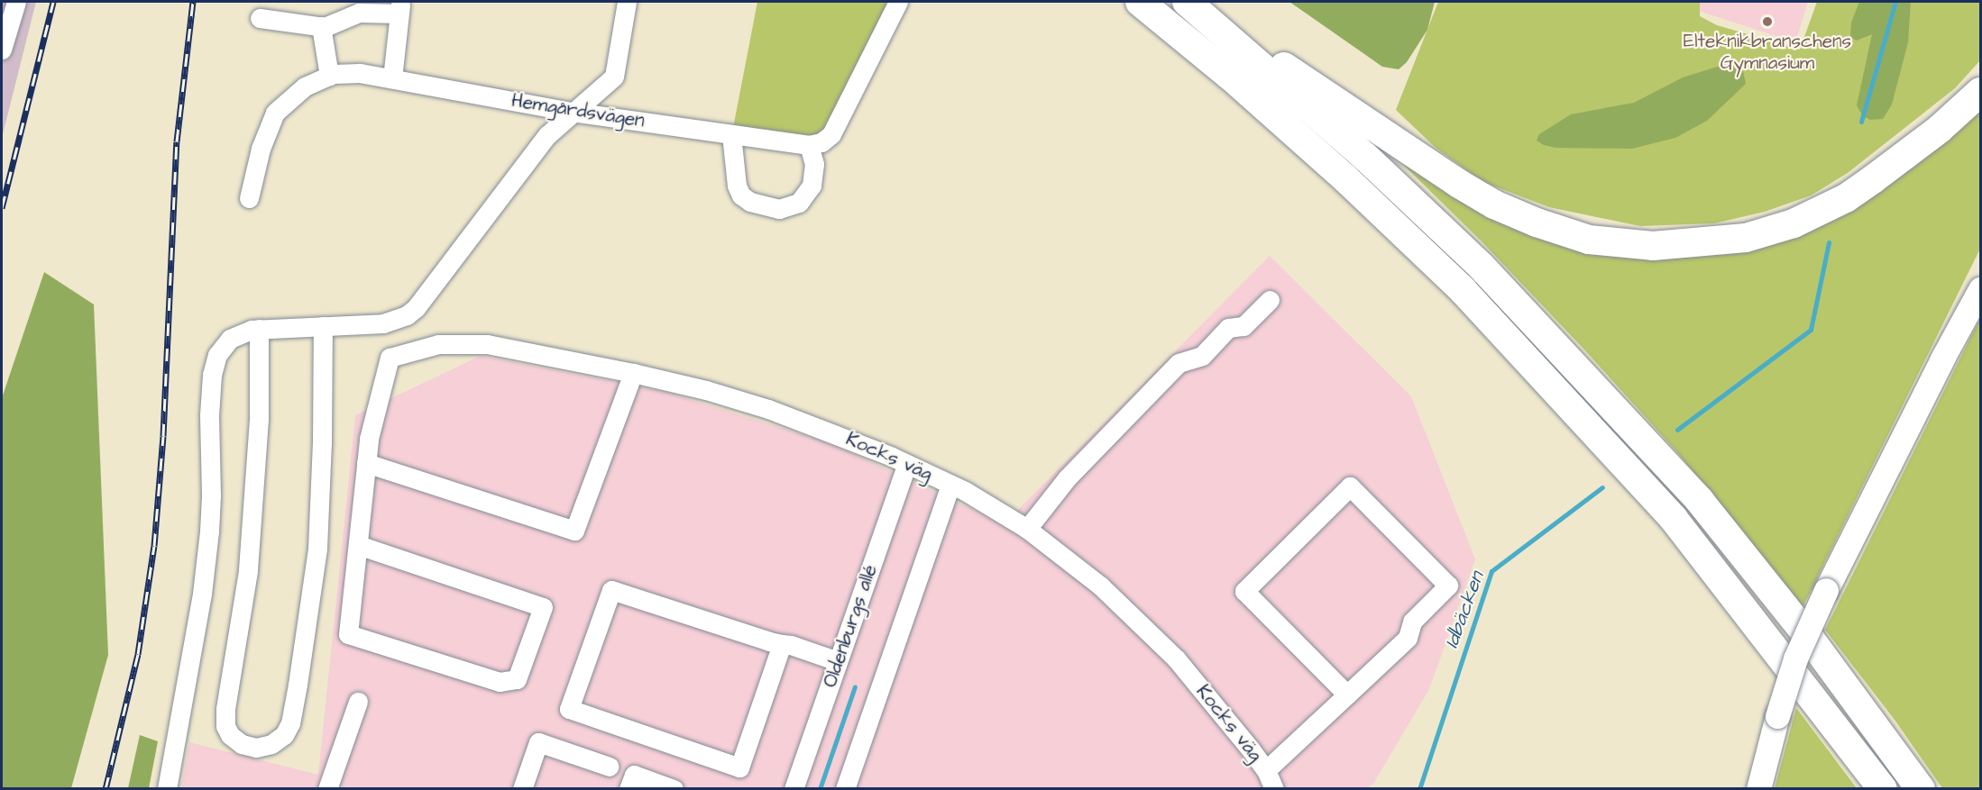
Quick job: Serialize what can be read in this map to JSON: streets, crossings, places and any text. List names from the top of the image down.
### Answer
{
  "streets": {
    "street": ["Hemgårdsvägen", "Kocks väg", "Oldenburgs allé"]
  },
  "crossings": [
    ["Kocks väg", "Oldenburgs allé"]
  ],
  "water": ["Idbäcken"],
  "places": ["Elteknikbranschens Gymnasium"]
}
